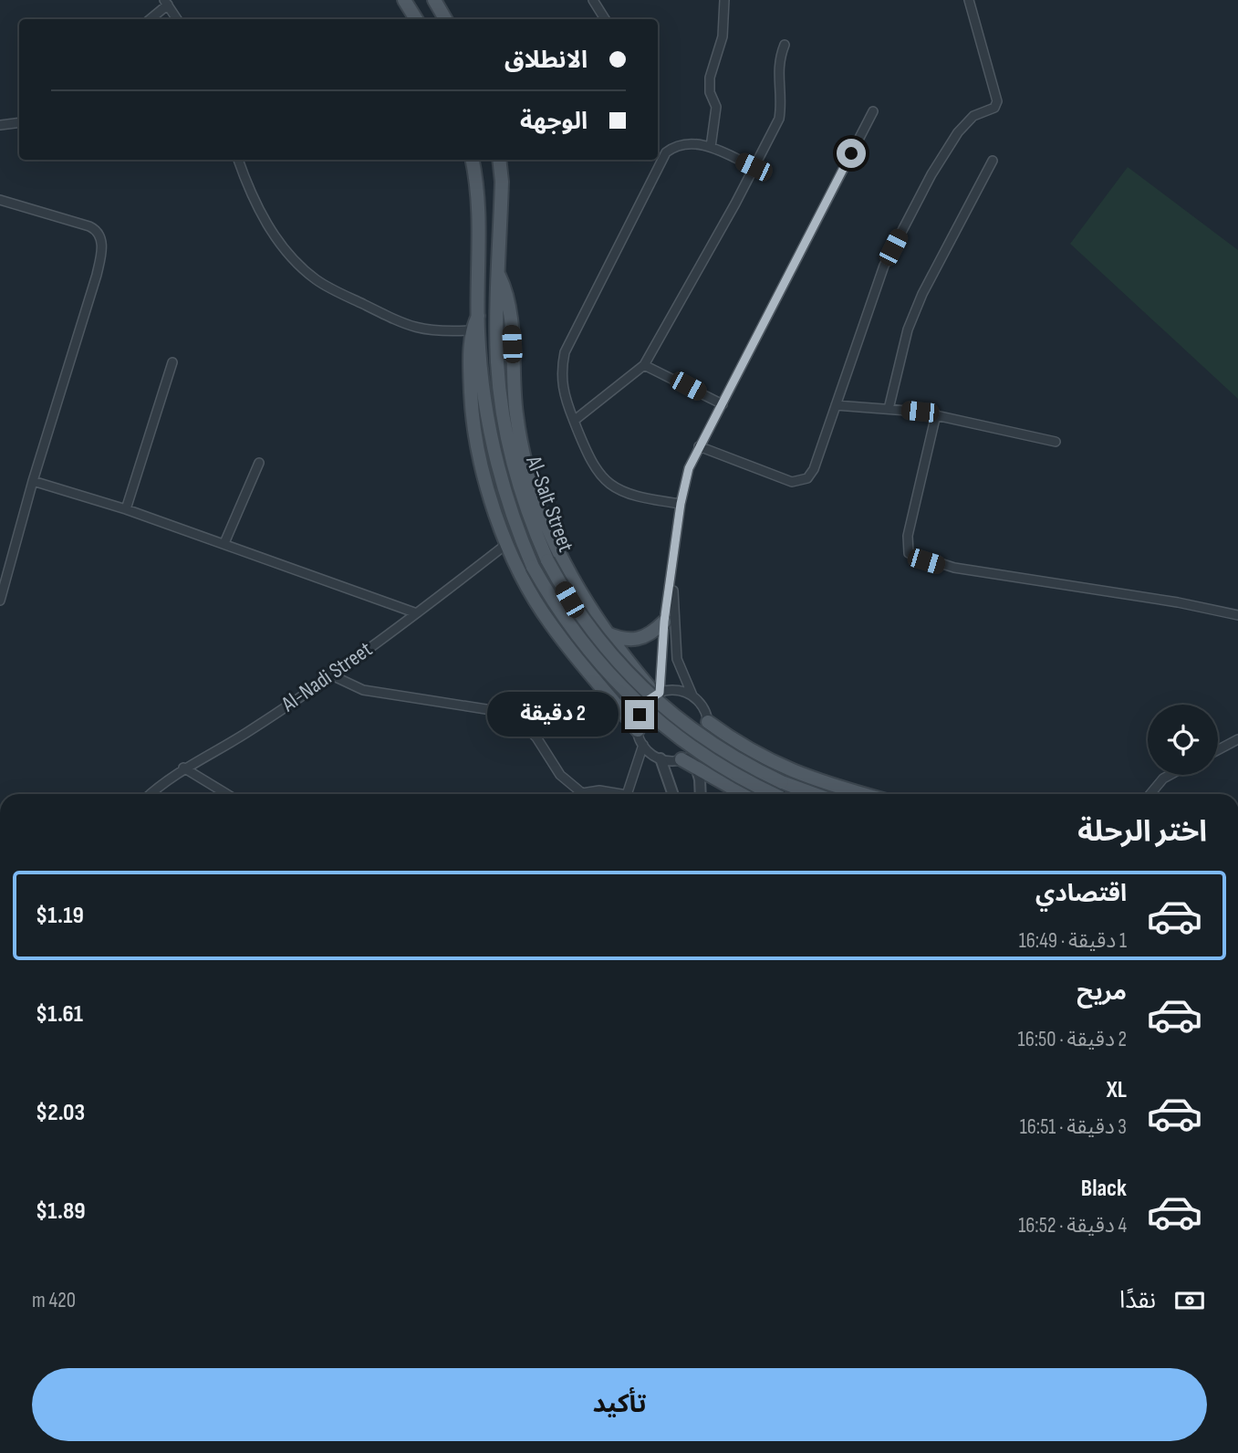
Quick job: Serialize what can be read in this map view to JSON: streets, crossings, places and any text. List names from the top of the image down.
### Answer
{
  "streets": {
    "main road": ["Al-Salt Street"],
    "street": ["Al-Nadi Street"]
  },
  "page": {
    "banner": ["الانطلاق", "الوجهة"],
    "bubble": "2 دقيقة",
    "heading": "اختر الرحلة",
    "list": [
      {
        "name": "اقتصادي",
        "note": "1 دقيقة · 16:49",
        "value": "$1.19"
      },
      {
        "name": "مريح",
        "note": "2 دقيقة · 16:50",
        "value": "$1.61"
      },
      {
        "name": "XL",
        "note": "3 دقيقة · 16:51",
        "value": "$2.03"
      },
      {
        "name": "Black",
        "note": "4 دقيقة · 16:52",
        "value": "$1.89"
      }
    ],
    "pay": ["نقدًا", "420 m"],
    "buttons": "تأكيد"
  }
}
